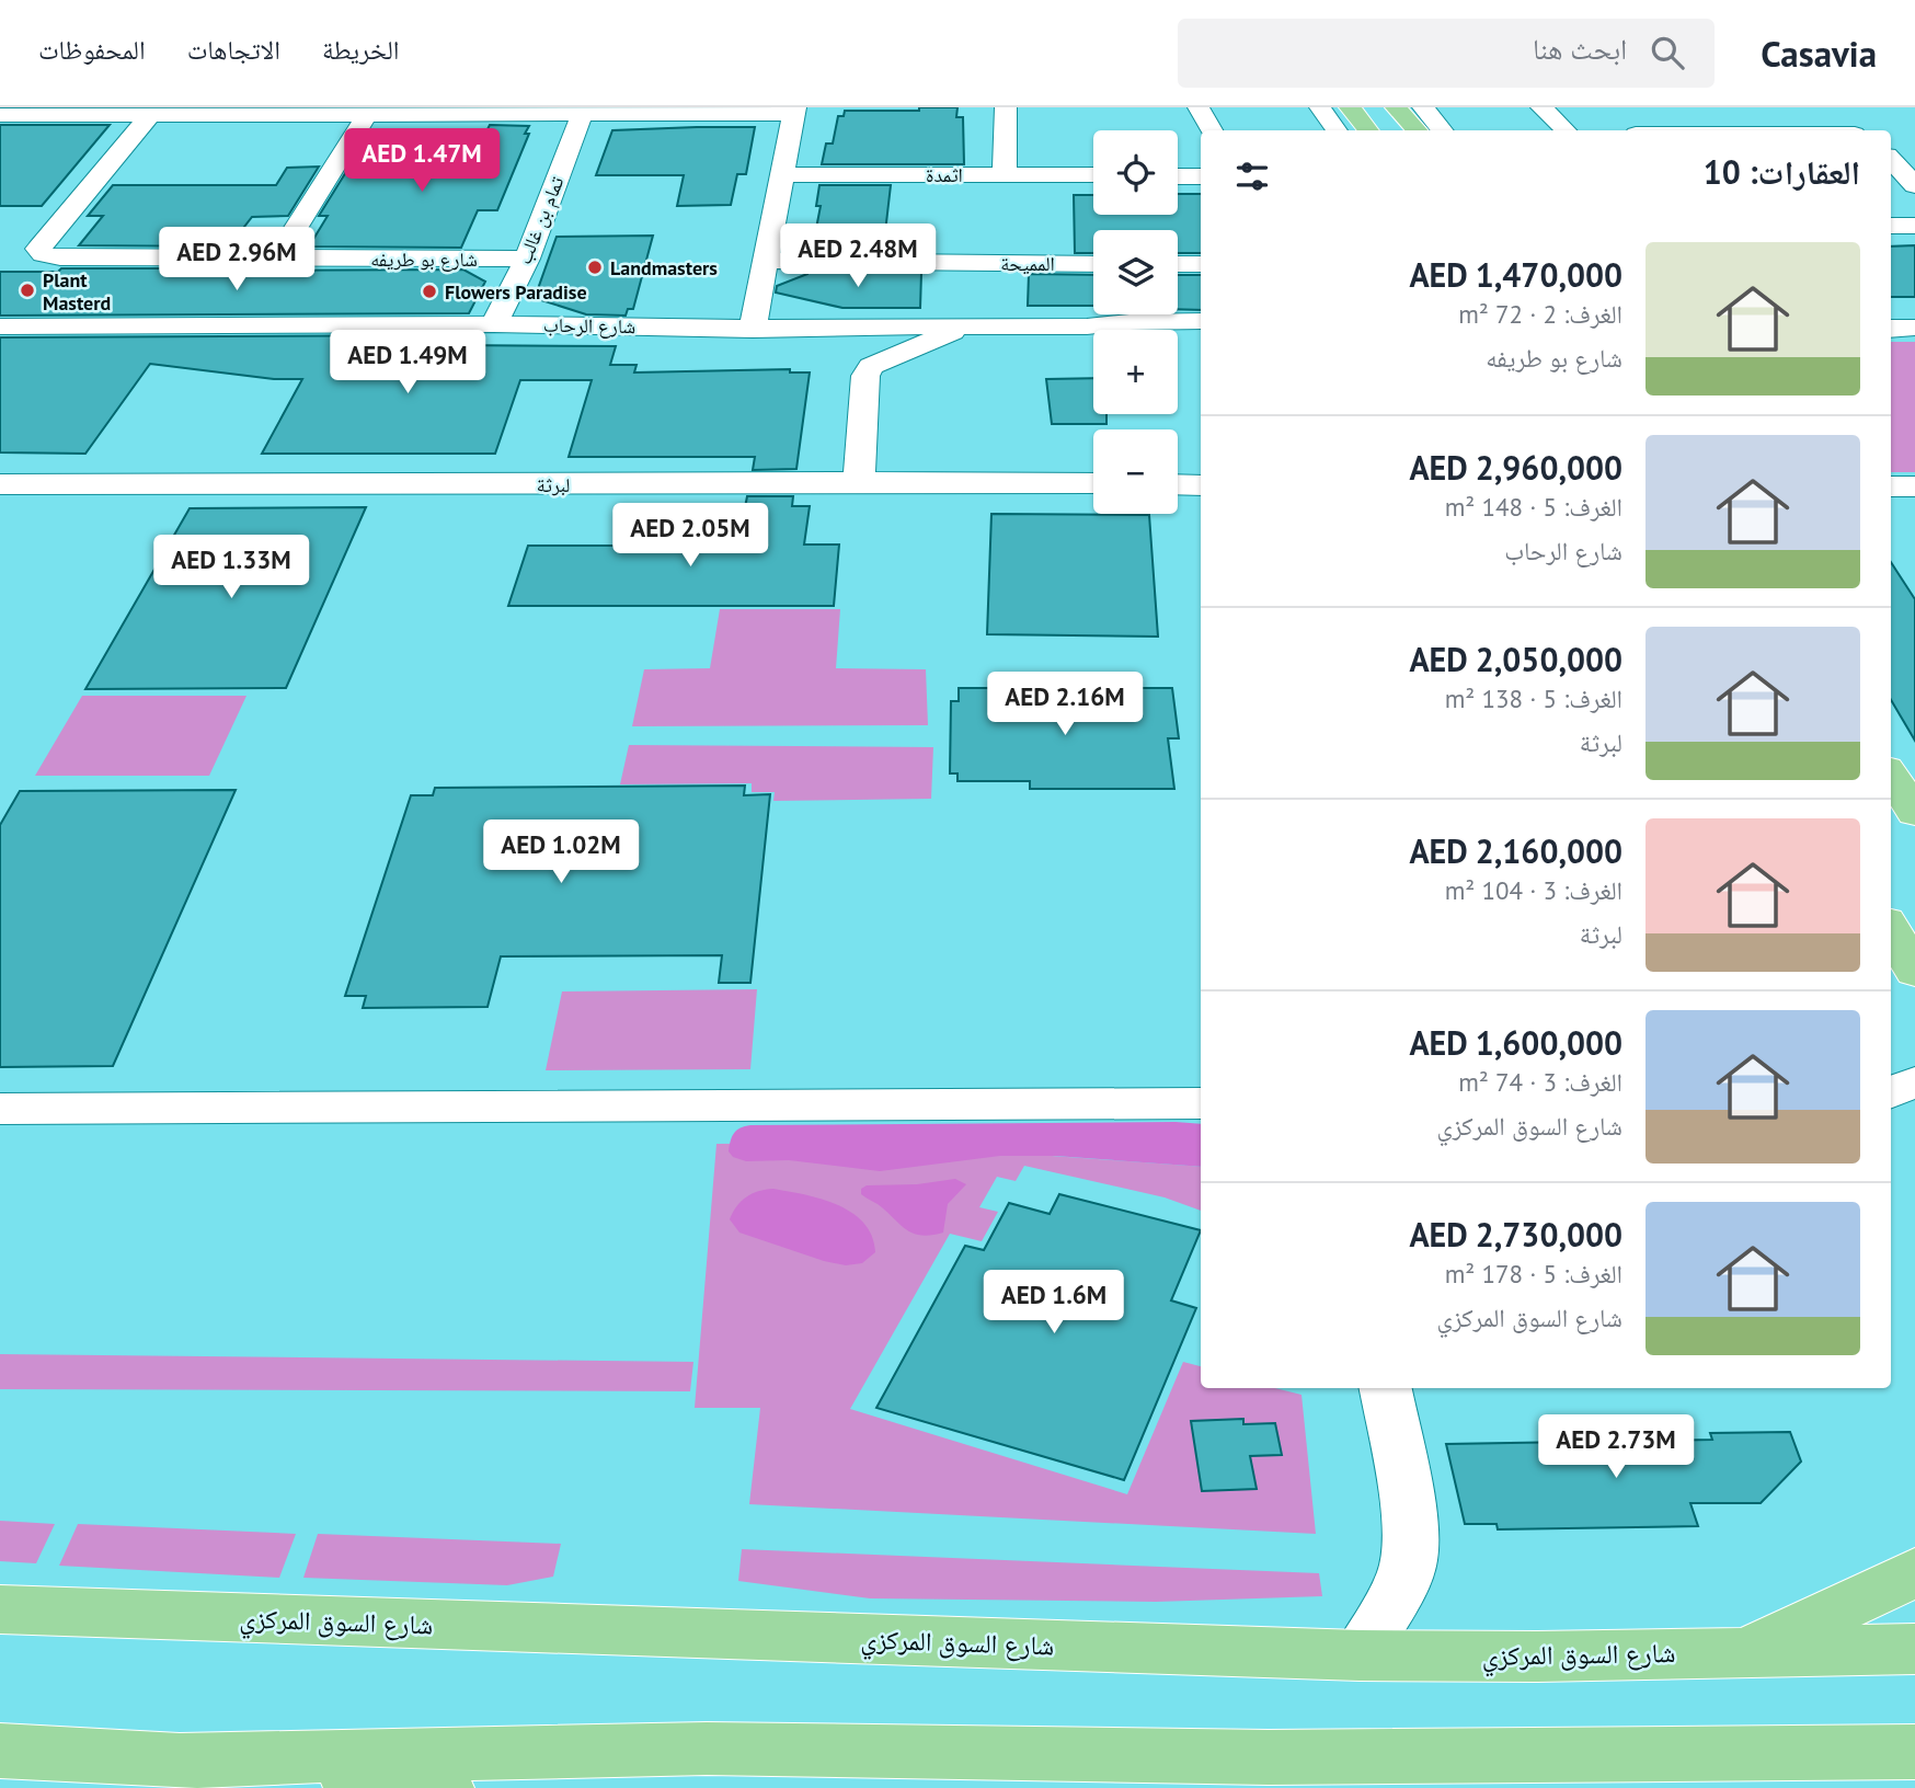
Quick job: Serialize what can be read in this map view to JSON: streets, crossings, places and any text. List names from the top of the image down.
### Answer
{
  "streets": {
    "main road": ["شارع السوق المركزي"],
    "street": [
      "اثمدة",
      "تمام بن غالب",
      "شارع بو طريفه",
      "المميحة",
      "شارع الرحاب",
      "لبرثة"
    ]
  },
  "crossings": [
    ["تمام بن غالب", "شارع بو طريفه"],
    ["تمام بن غالب", "شارع الرحاب"]
  ],
  "places": ["Landmasters", "Plant Masterd", "Flowers Paradise"],
  "page": {
    "header": "Casavia",
    "search": "ابحث هنا",
    "nav": ["الخريطة", "الاتجاهات", "المحفوظات"],
    "price": [
      "AED 1.47M",
      "AED 2.48M",
      "AED 2.96M",
      "AED 1.49M",
      "AED 2.05M",
      "AED 1.33M",
      "AED 2.16M",
      "AED 1.02M",
      "AED 1.6M",
      "AED 2.73M"
    ],
    "map_buttons": ["+", "−"],
    "heading": "العقارات: 10",
    "list": [
      {
        "name": "AED 1,470,000",
        "note": "الغرف: 2 · 72 m² · شارع بو طريفه"
      },
      {
        "name": "AED 2,960,000",
        "note": "الغرف: 5 · 148 m² · شارع الرحاب"
      },
      {
        "name": "AED 2,050,000",
        "note": "الغرف: 5 · 138 m² · لبرثة"
      },
      {
        "name": "AED 2,160,000",
        "note": "الغرف: 3 · 104 m² · لبرثة"
      },
      {
        "name": "AED 1,600,000",
        "note": "الغرف: 3 · 74 m² · شارع السوق المركزي"
      },
      {
        "name": "AED 2,730,000",
        "note": "الغرف: 5 · 178 m² · شارع السوق المركزي"
      }
    ]
  }
}
